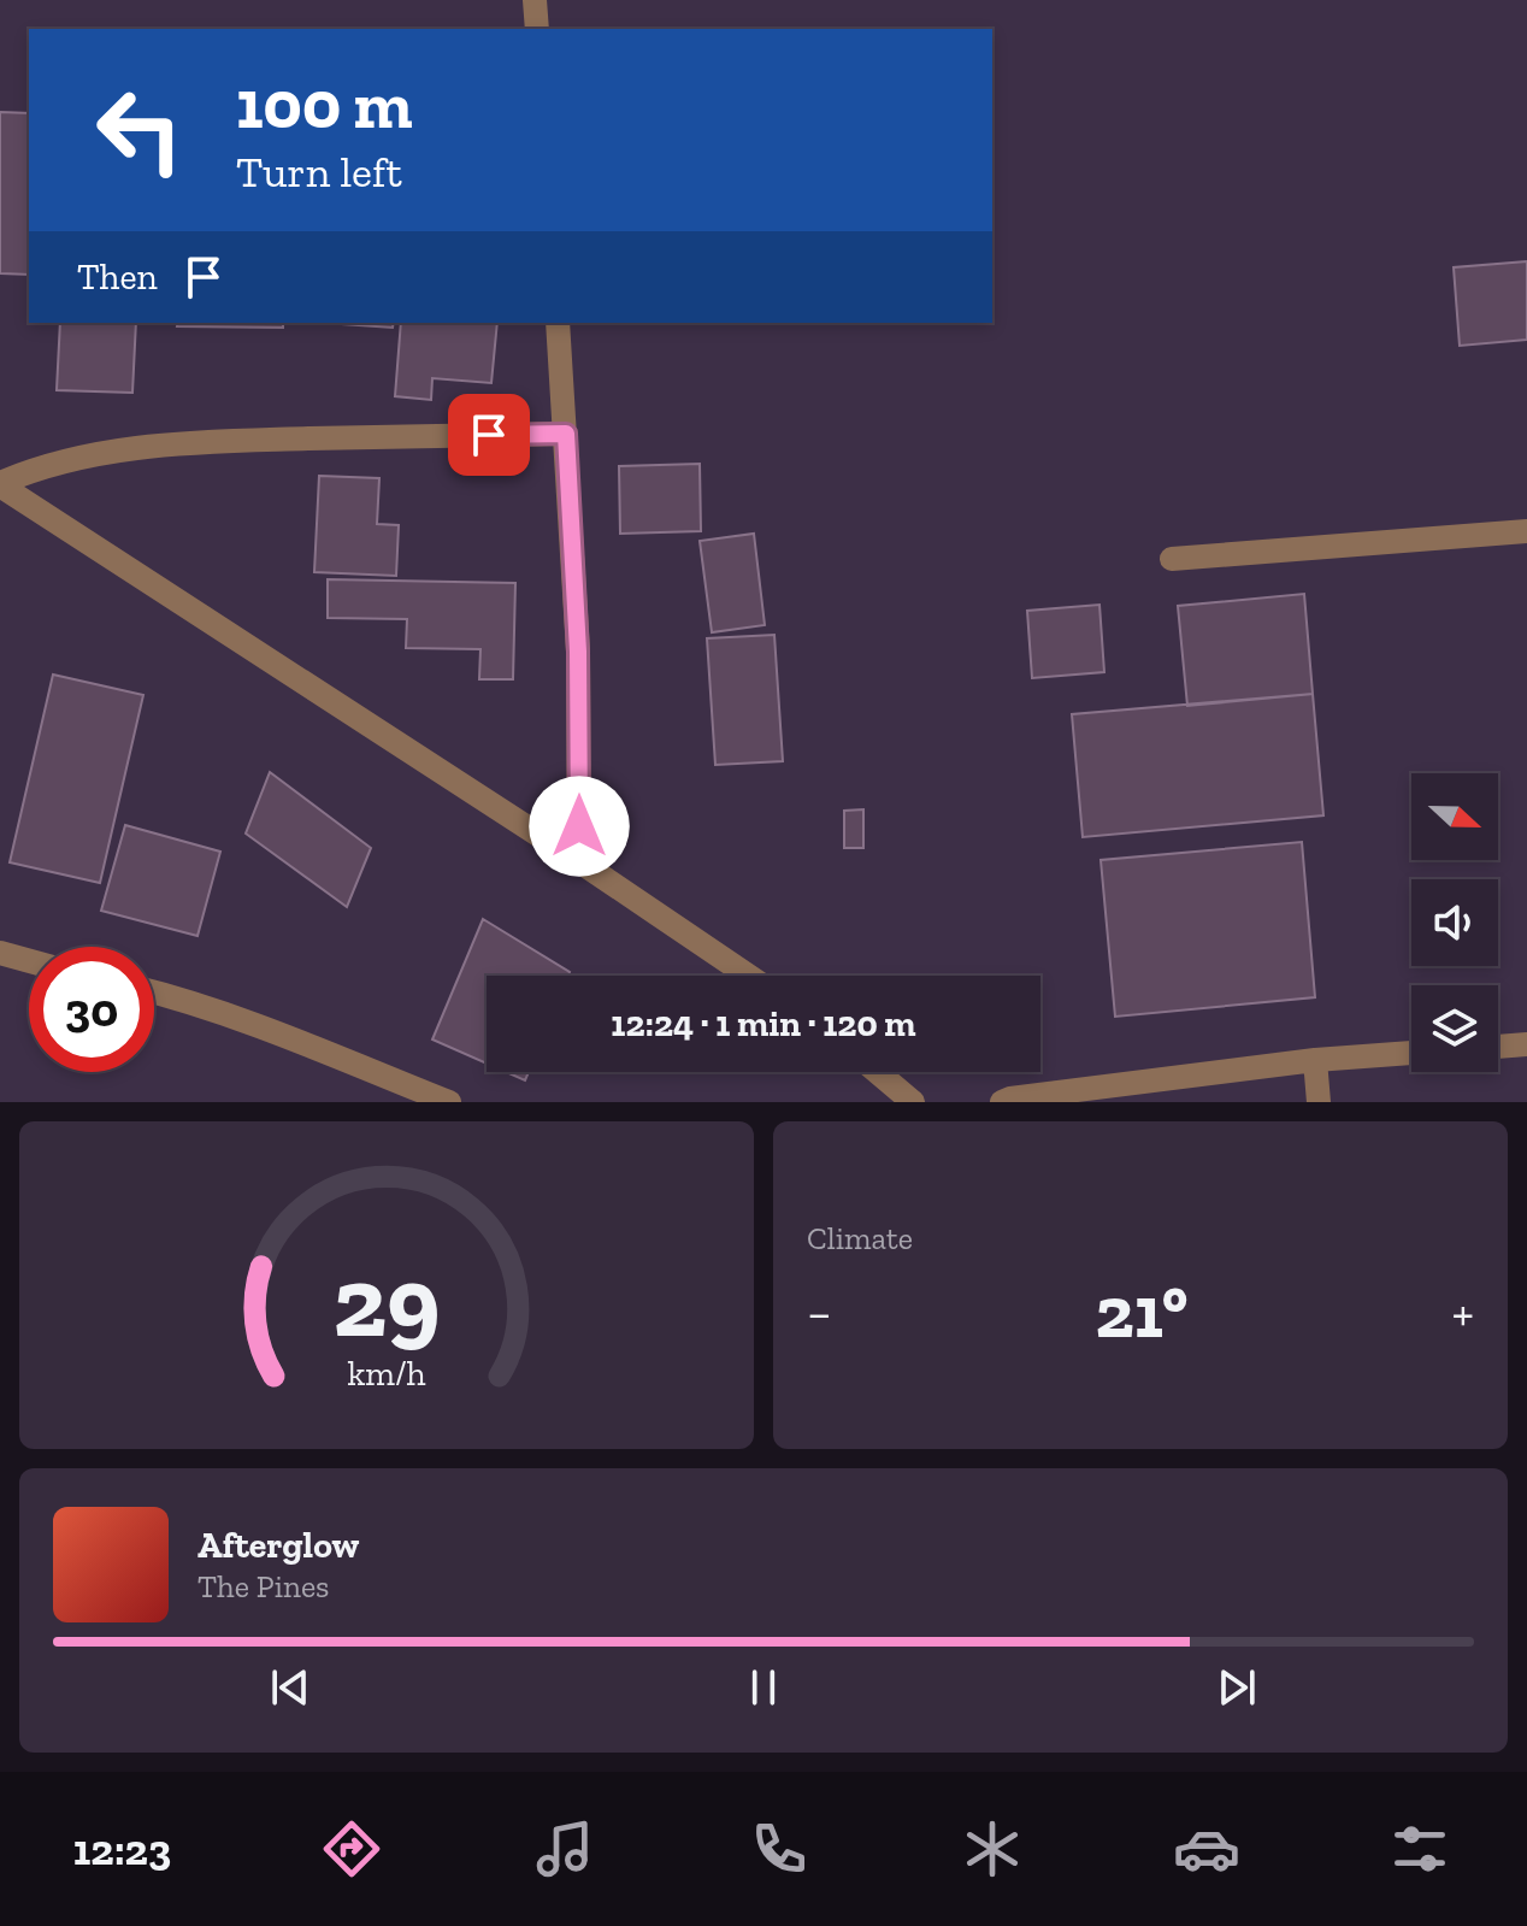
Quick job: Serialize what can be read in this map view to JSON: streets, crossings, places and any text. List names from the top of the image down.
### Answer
{
  "north": "right",
  "page": {
    "turn": ["100 m", "Turn left"],
    "then": "Then",
    "limit": "30",
    "trip": "12:24 · 1 min · 120 m",
    "tile": "Climate",
    "heat": ["−", "21°", "+"],
    "song": ["Afterglow", "The Pines"],
    "tabs": "12:23",
    "gauge": ["29", "km/h"]
  }
}
